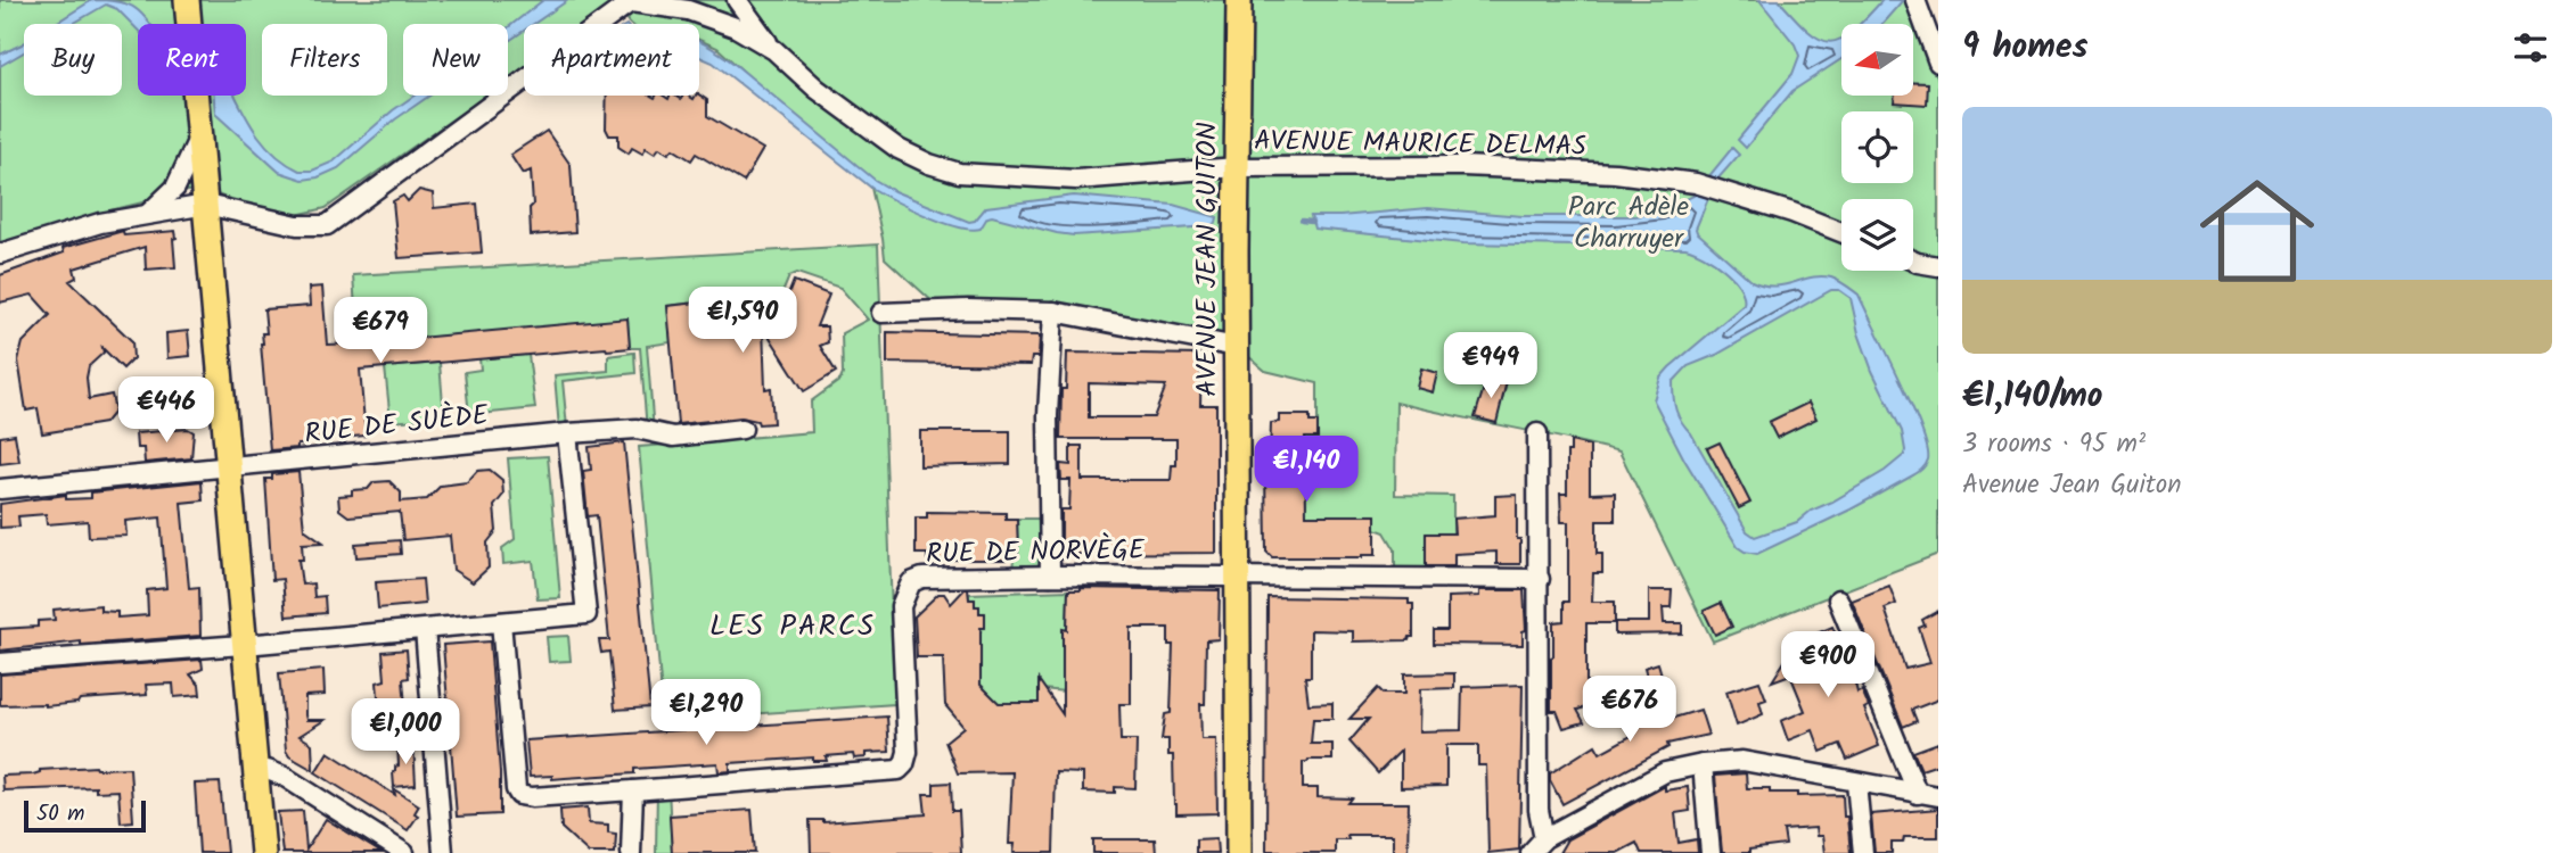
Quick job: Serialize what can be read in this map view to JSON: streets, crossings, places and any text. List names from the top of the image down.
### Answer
{
  "streets": {
    "main road": ["AVENUE JEAN GUITON"],
    "street": ["AVENUE MAURICE DELMAS", "RUE DE SUÈDE", "RUE DE NORVÈGE"]
  },
  "crossings": [
    ["AVENUE MAURICE DELMAS", "AVENUE JEAN GUITON"],
    ["AVENUE JEAN GUITON", "RUE DE NORVÈGE"]
  ],
  "districts": ["LES PARCS"],
  "parks": ["Parc Adèle Charruyer"],
  "scale_bar": "50 m",
  "north": "left",
  "page": {
    "heading": "9 homes",
    "chip": [
      "Buy",
      "Rent",
      "Filters",
      "New",
      "Apartment"
    ],
    "list": [
      {
        "name": "€1,140/mo",
        "note": "3 rooms · 95 m² · Avenue Jean Guiton"
      }
    ],
    "price": [
      "€1,590",
      "€679",
      "€949",
      "€446",
      "€1,140",
      "€900",
      "€676",
      "€1,290",
      "€1,000"
    ],
    "scale": "50 m"
  }
}
